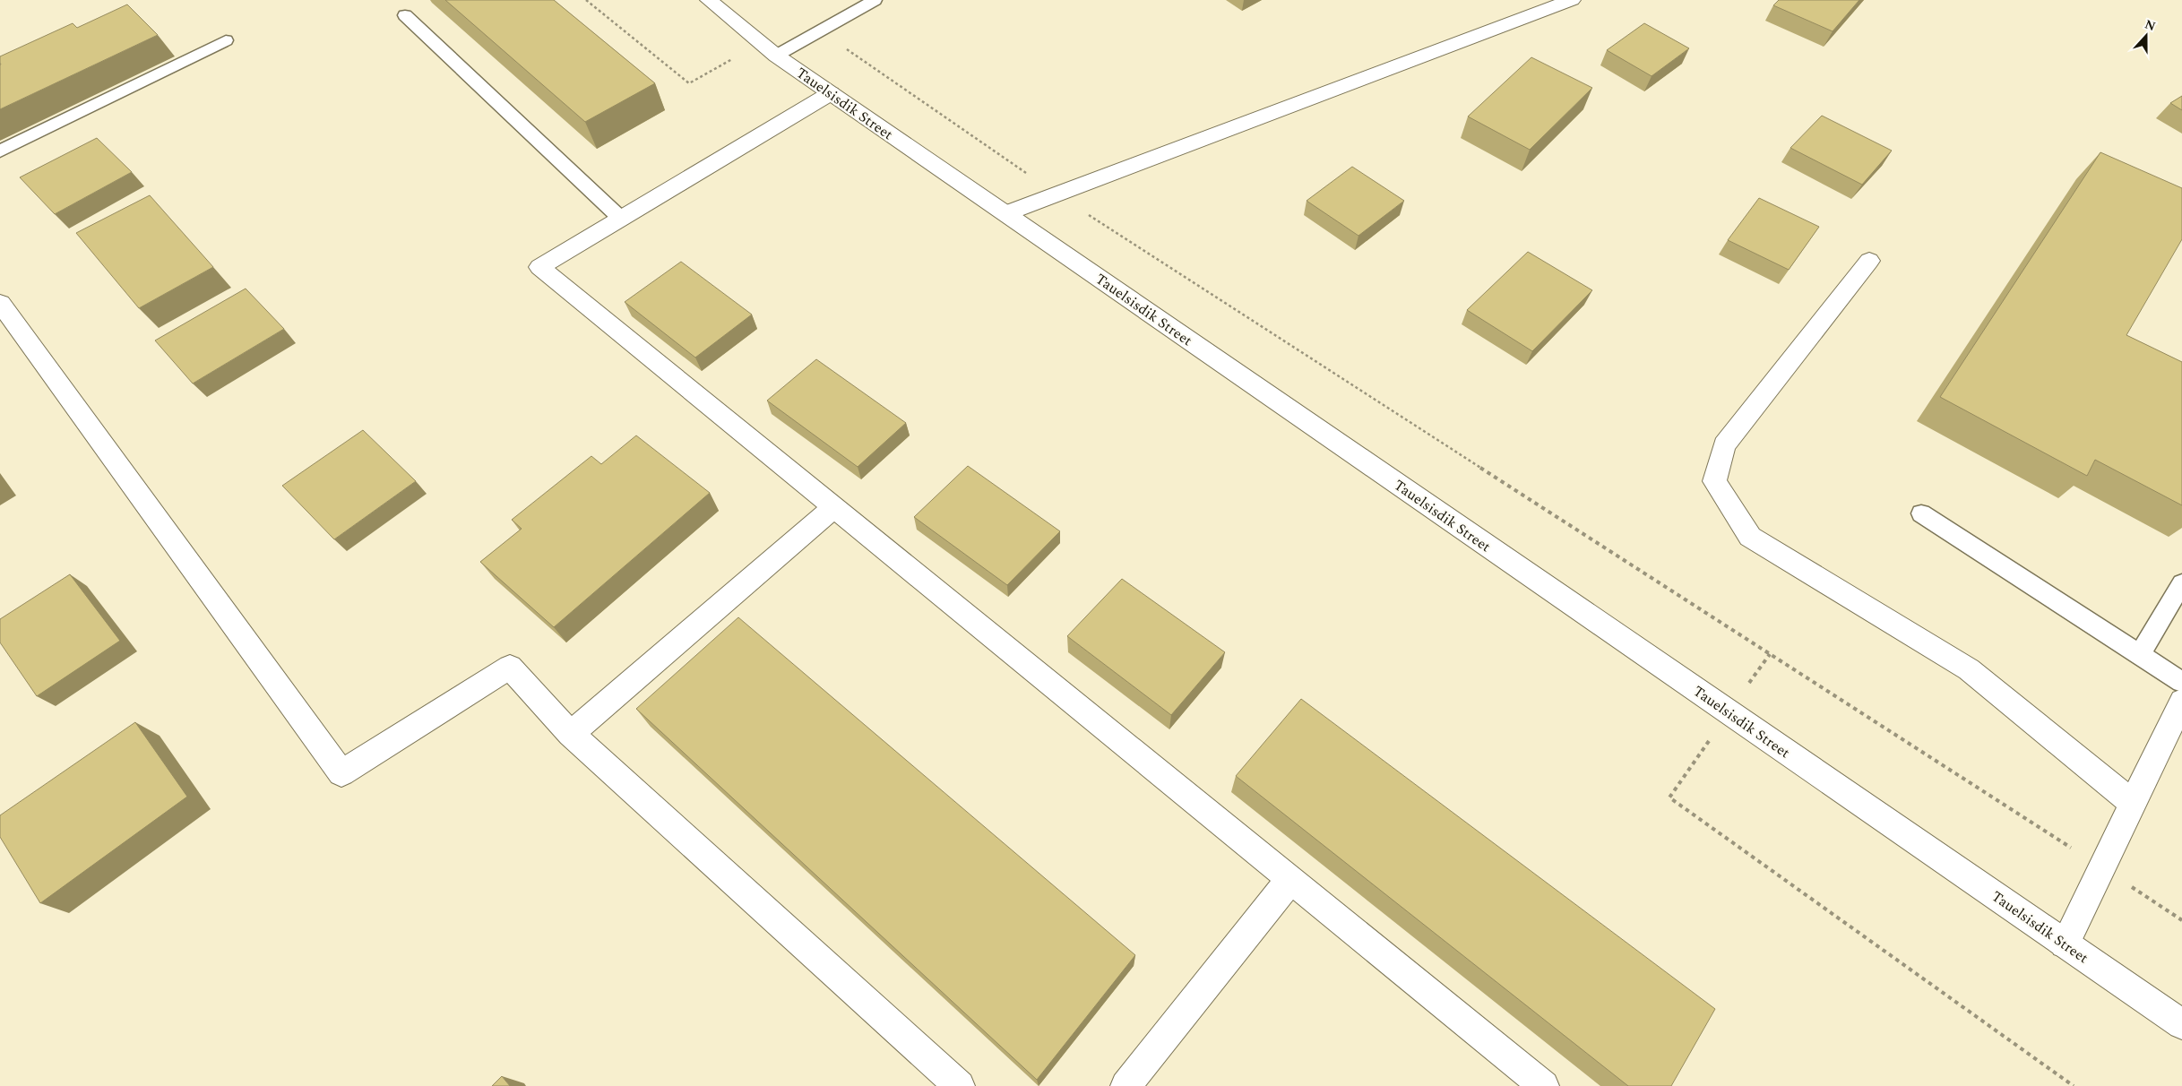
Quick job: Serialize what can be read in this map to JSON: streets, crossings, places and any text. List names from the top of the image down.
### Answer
{
  "streets": {
    "street": ["Tauelsisdik Street"]
  },
  "north": "top"
}
